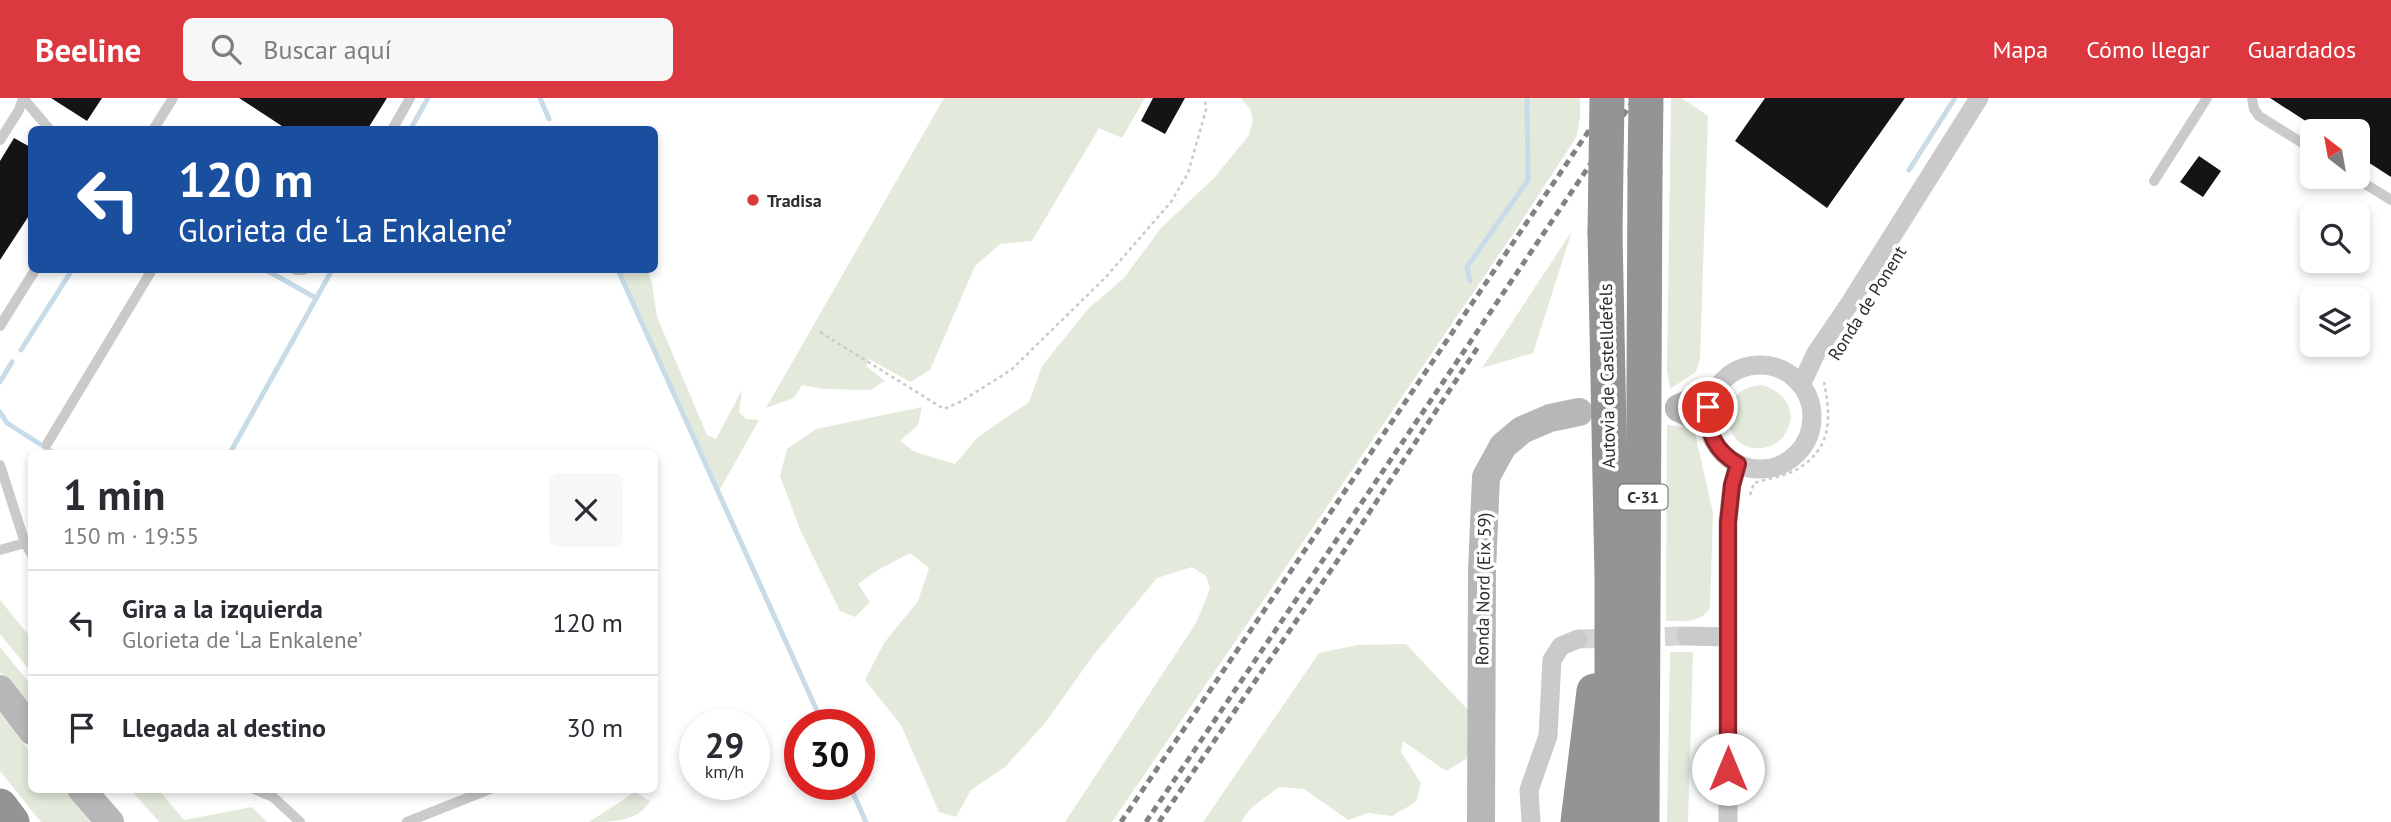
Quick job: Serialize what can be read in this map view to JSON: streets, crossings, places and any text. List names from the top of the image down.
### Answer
{
  "streets": {
    "highway": ["Autovia de Castelldefels", "C-31"],
    "main road": ["Ronda Nord (Eix 59)"],
    "street": ["Ronda de Ponent"]
  },
  "places": ["Tradisa"],
  "north": "top left",
  "page": {
    "header": "Beeline",
    "search": "Buscar aquí",
    "nav": ["Mapa", "Cómo llegar", "Guardados"],
    "turn": ["120 m", "Glorieta de ‘La Enkalene’"],
    "heading": ["1 min", "150 m · 19:55"],
    "list": [
      {
        "name": "Gira a la izquierda",
        "note": "Glorieta de ‘La Enkalene’",
        "value": "120 m"
      },
      {
        "name": "Llegada al destino",
        "value": "30 m"
      }
    ],
    "speed": "29 km/h",
    "limit": "30"
  }
}
